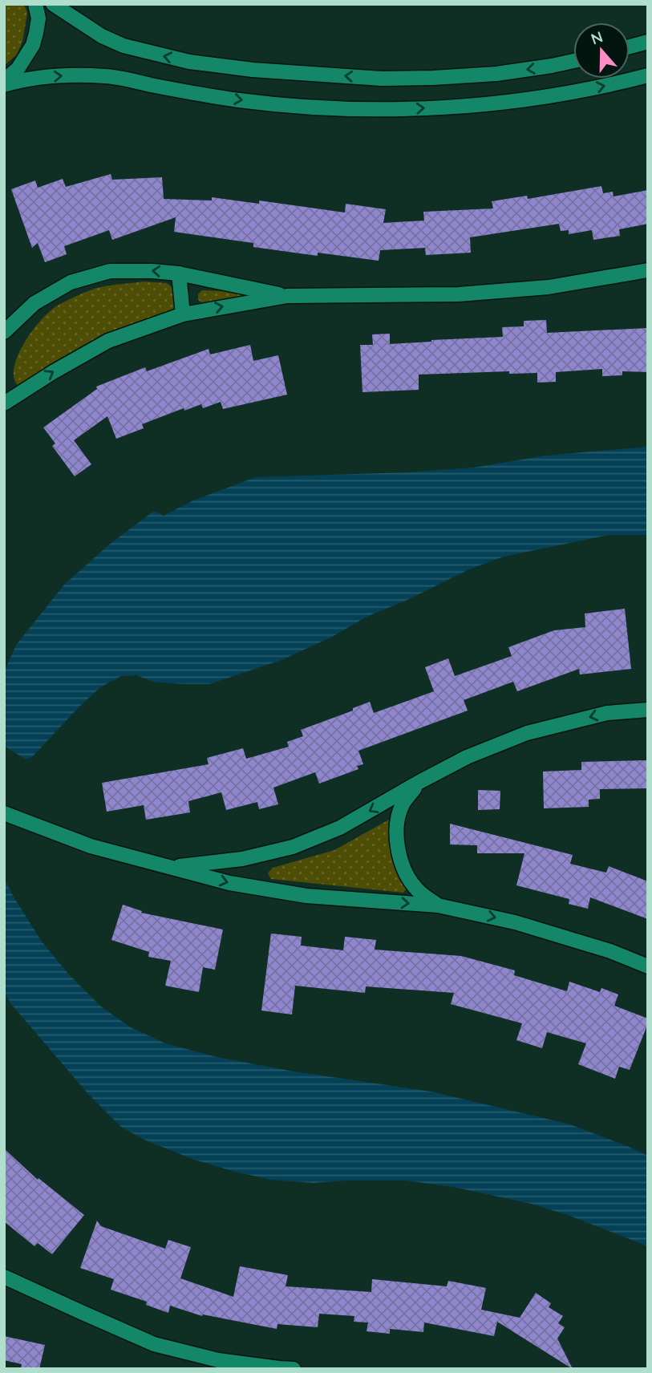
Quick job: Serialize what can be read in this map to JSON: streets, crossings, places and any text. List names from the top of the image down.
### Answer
{
  "north": "top"
}
